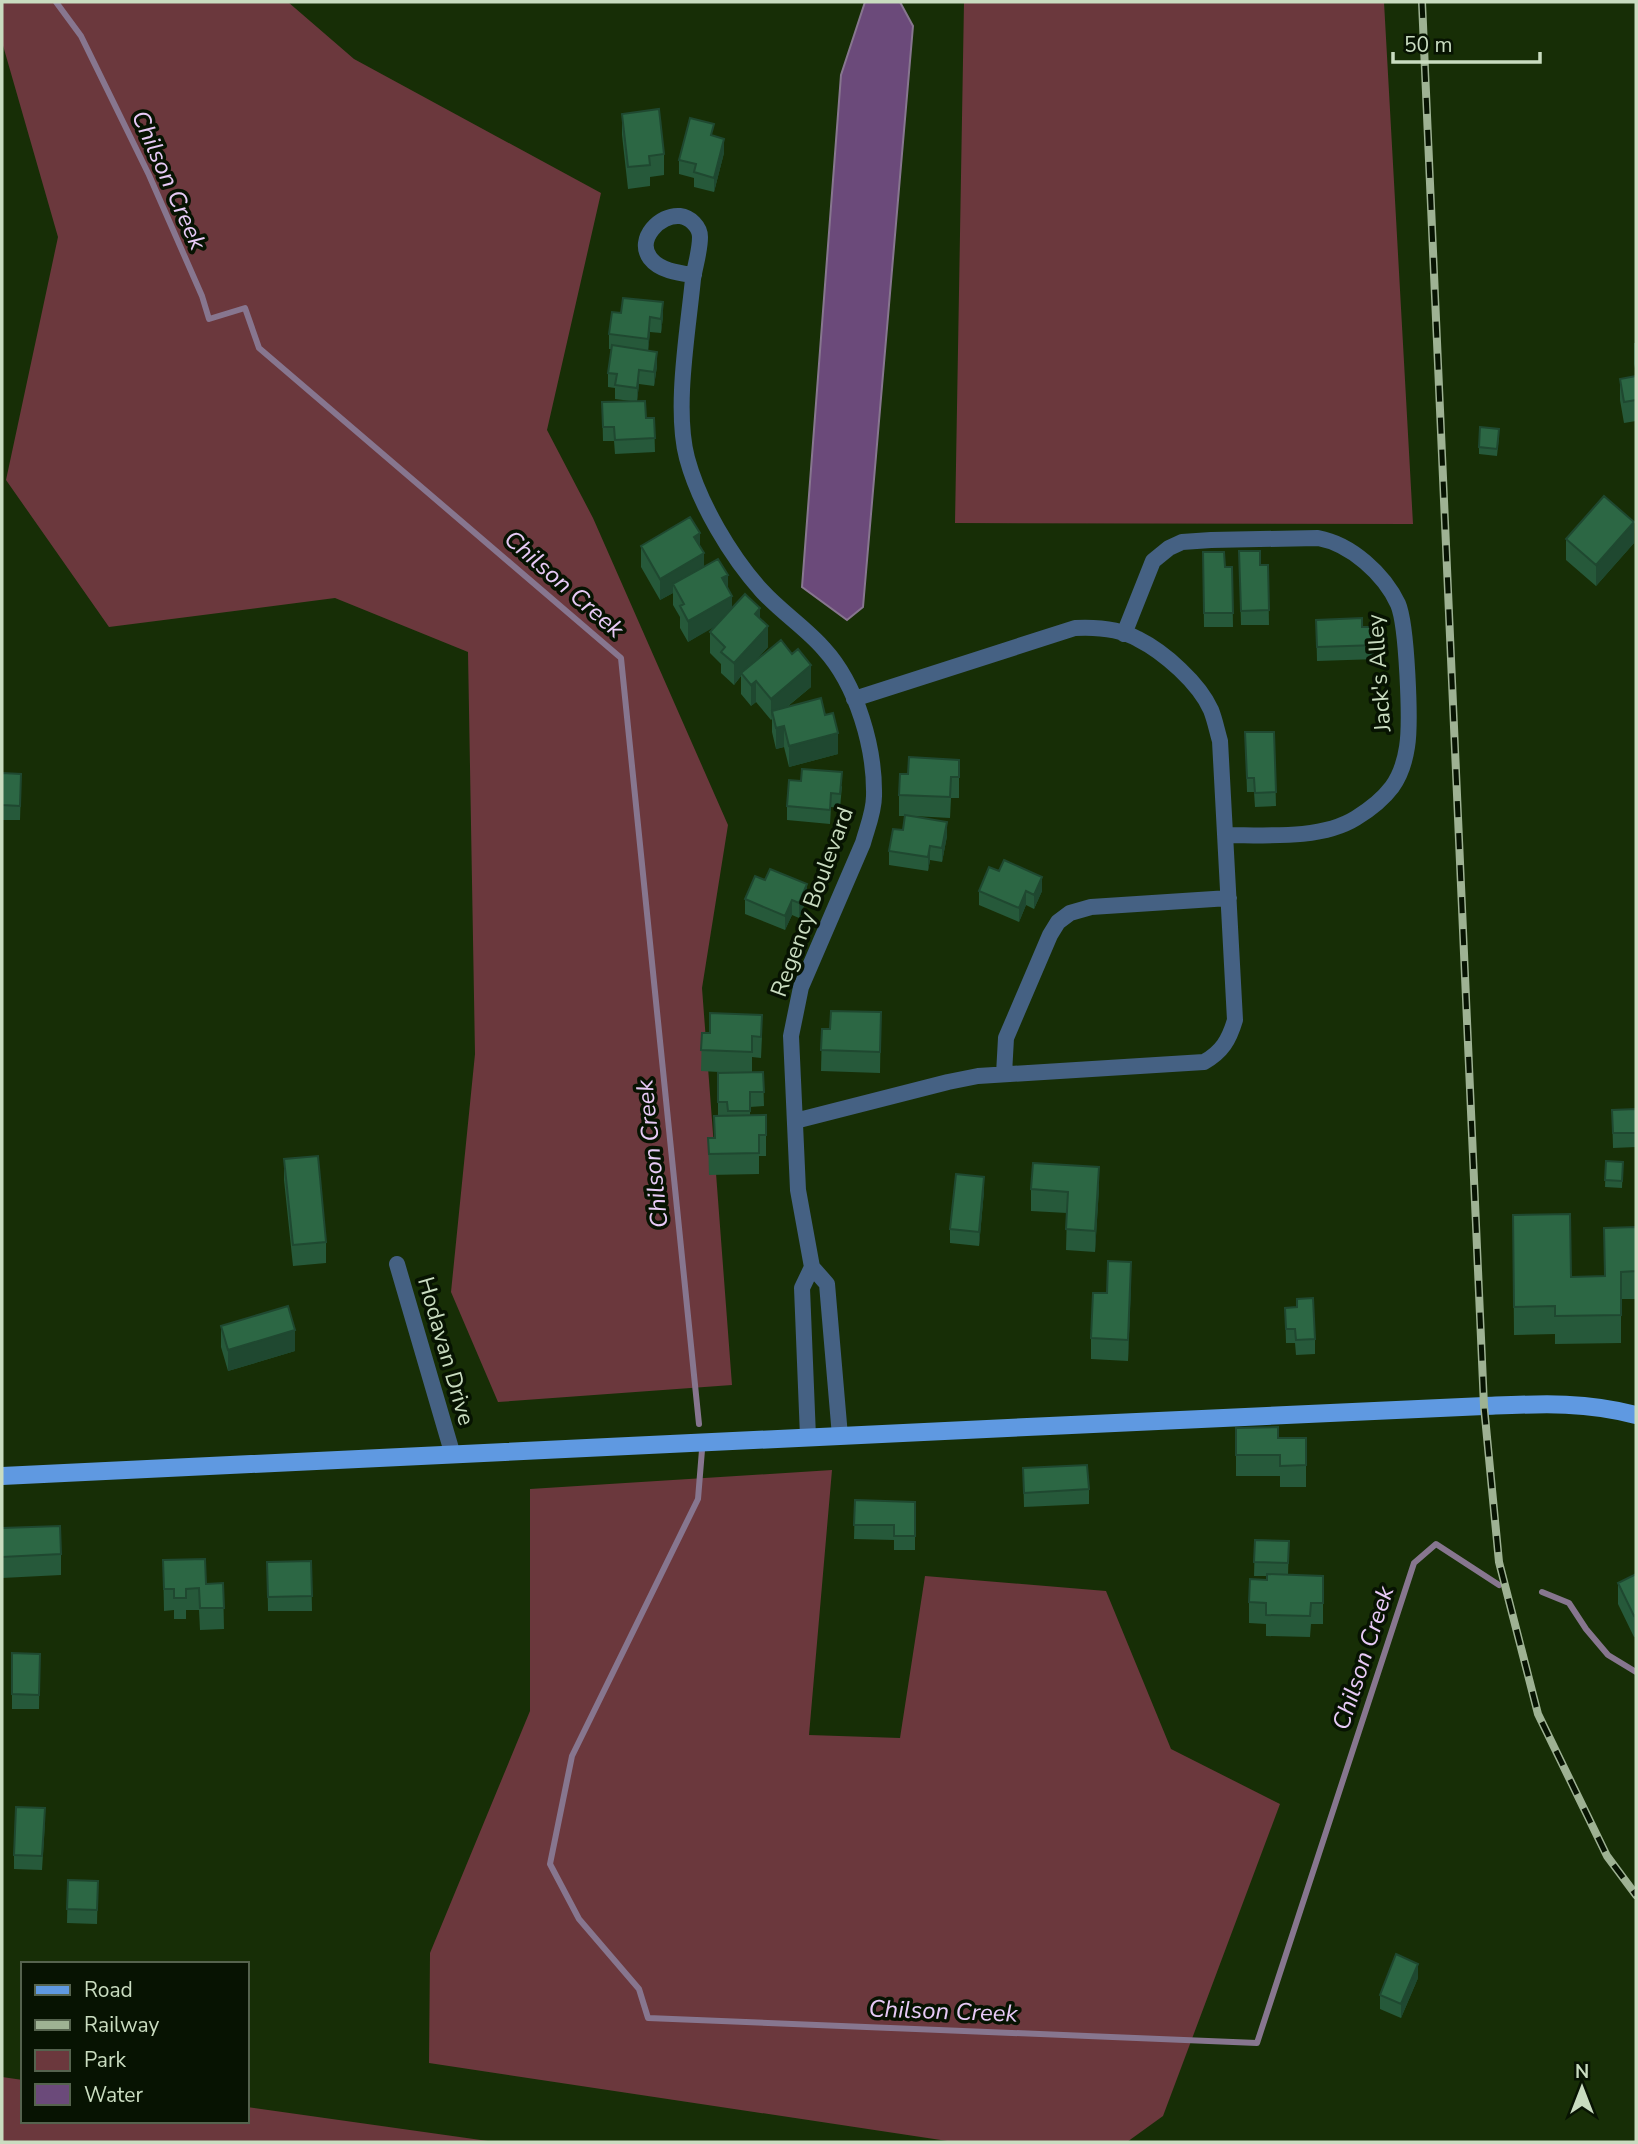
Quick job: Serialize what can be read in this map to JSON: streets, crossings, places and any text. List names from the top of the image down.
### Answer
{
  "streets": {
    "street": ["Jack's Alley", "Regency Boulevard", "Hodavan Drive"]
  },
  "water": ["Chilson Creek"],
  "legend": [
    "Road",
    "Railway",
    "Park",
    "Water"
  ],
  "scale_bar": "50 m",
  "north": "top"
}
